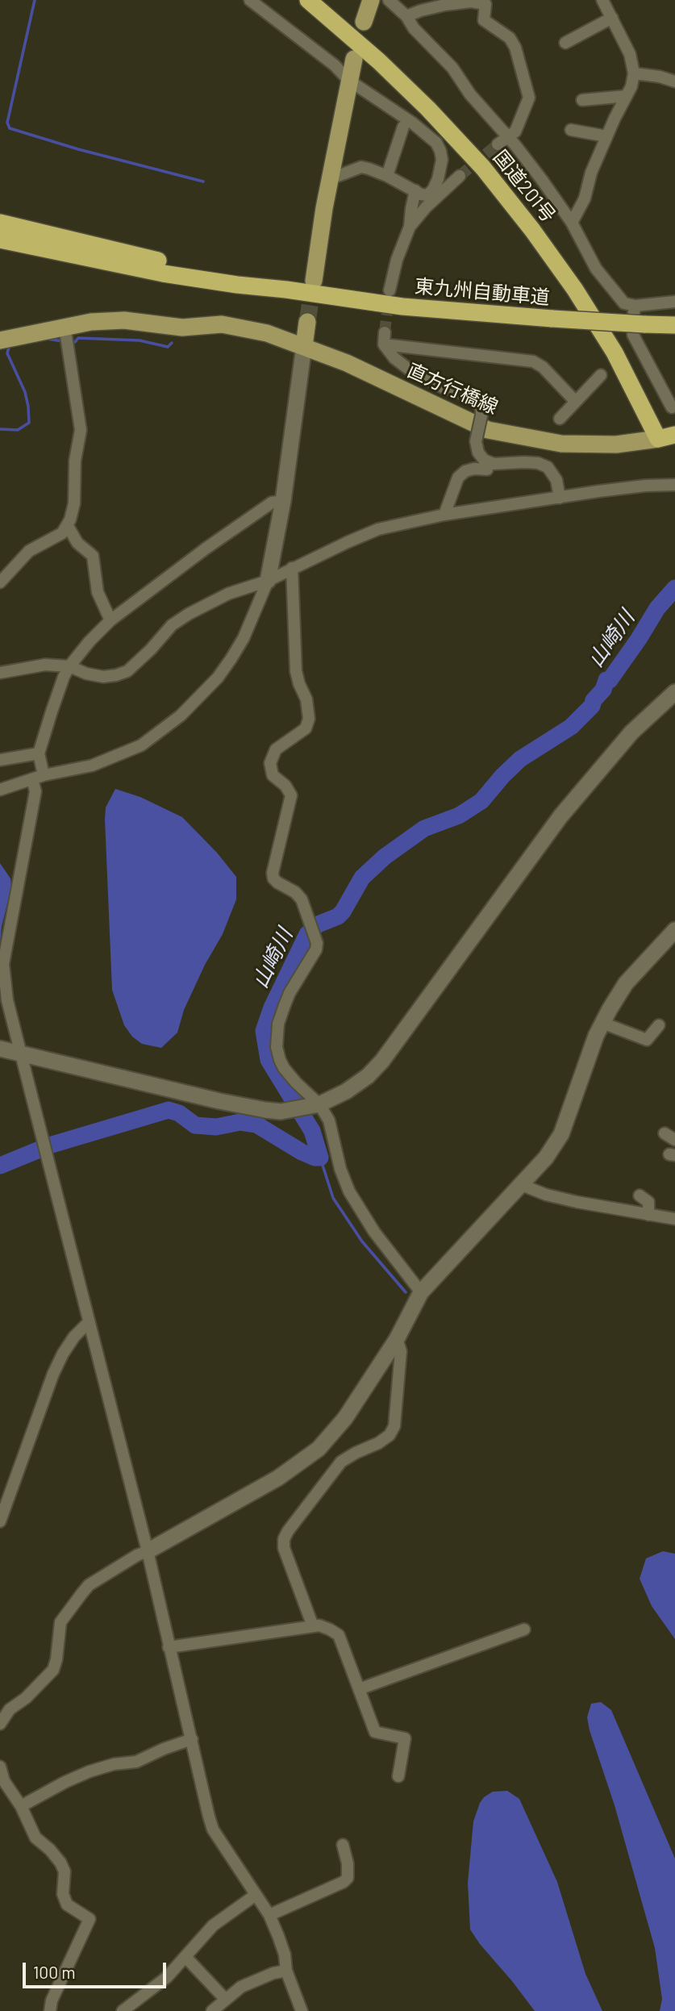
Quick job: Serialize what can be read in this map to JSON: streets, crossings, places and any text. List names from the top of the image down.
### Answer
{
  "streets": {
    "highway": ["国道201号", "東九州自動車道"],
    "main road": ["直方行橋線"]
  },
  "crossings": [
    ["国道201号", "直方行橋線"]
  ],
  "water": ["山崎川"],
  "scale_bar": "100 m"
}
